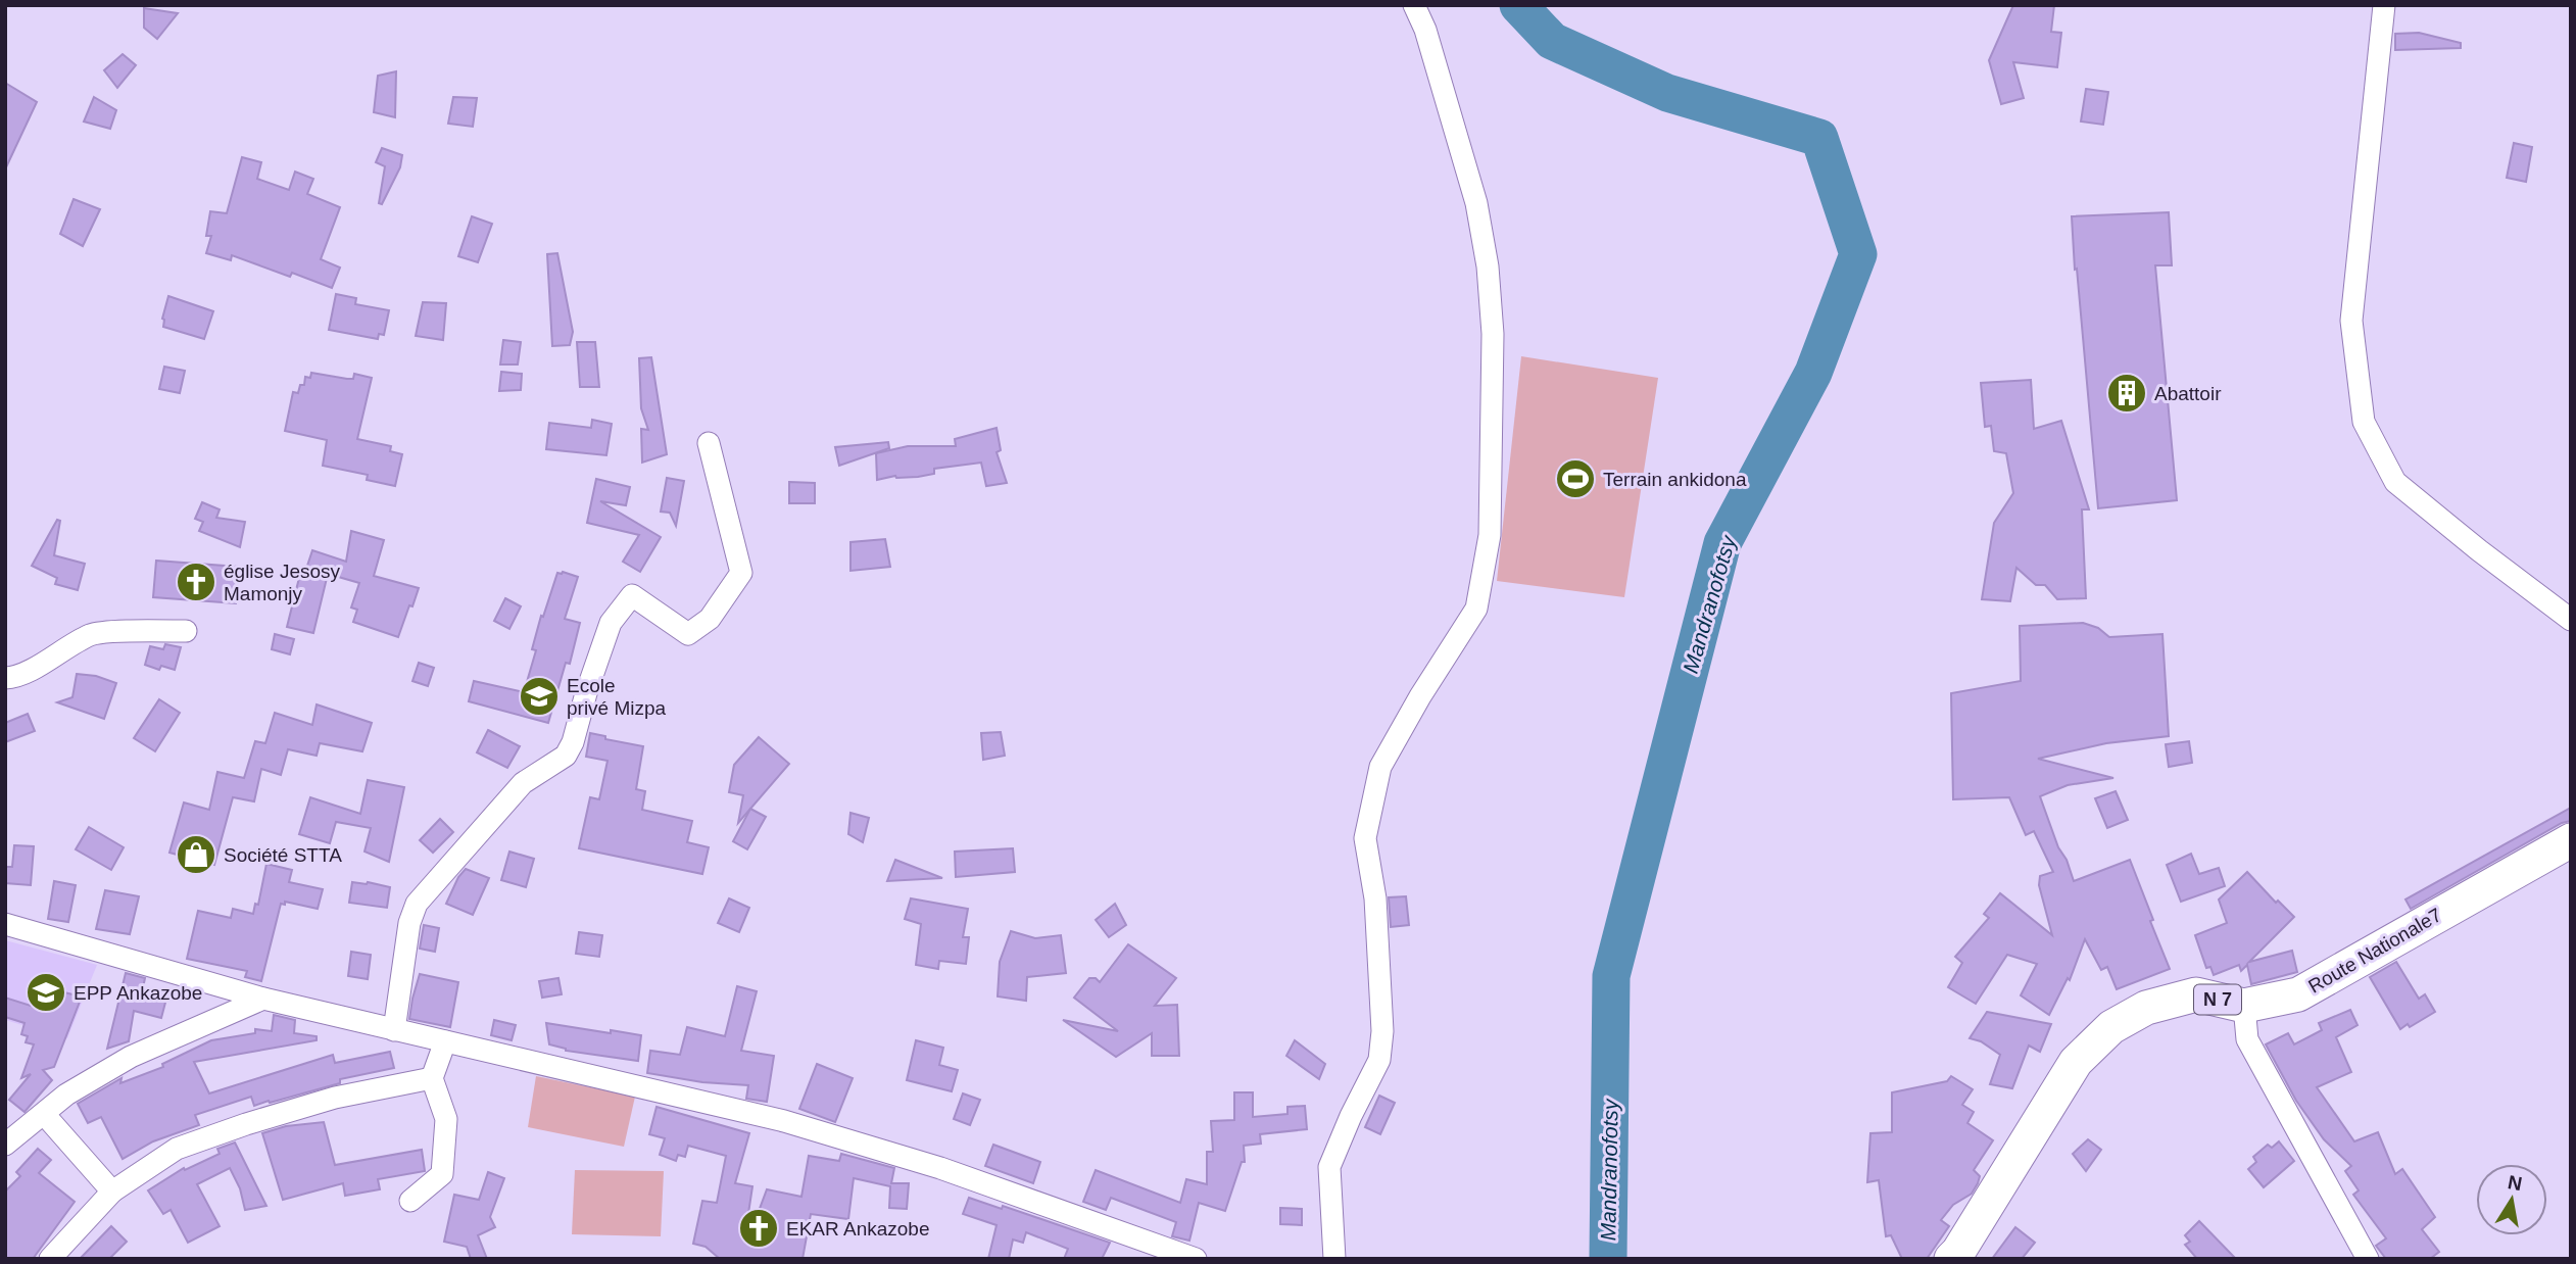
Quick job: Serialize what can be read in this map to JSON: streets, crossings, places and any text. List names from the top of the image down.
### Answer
{
  "streets": {
    "main road": ["Route Nationale7", "N 7"]
  },
  "water": ["Mandranofotsy"],
  "places": {
    "building": ["Abattoir"],
    "sports": ["Terrain ankidona"],
    "church": ["église Jesosy Mamonjy", "EKAR Ankazobe"],
    "school or university": ["Ecole privé Mizpa", "EPP Ankazobe"],
    "shop": ["Société STTA"]
  },
  "north": "top"
}
